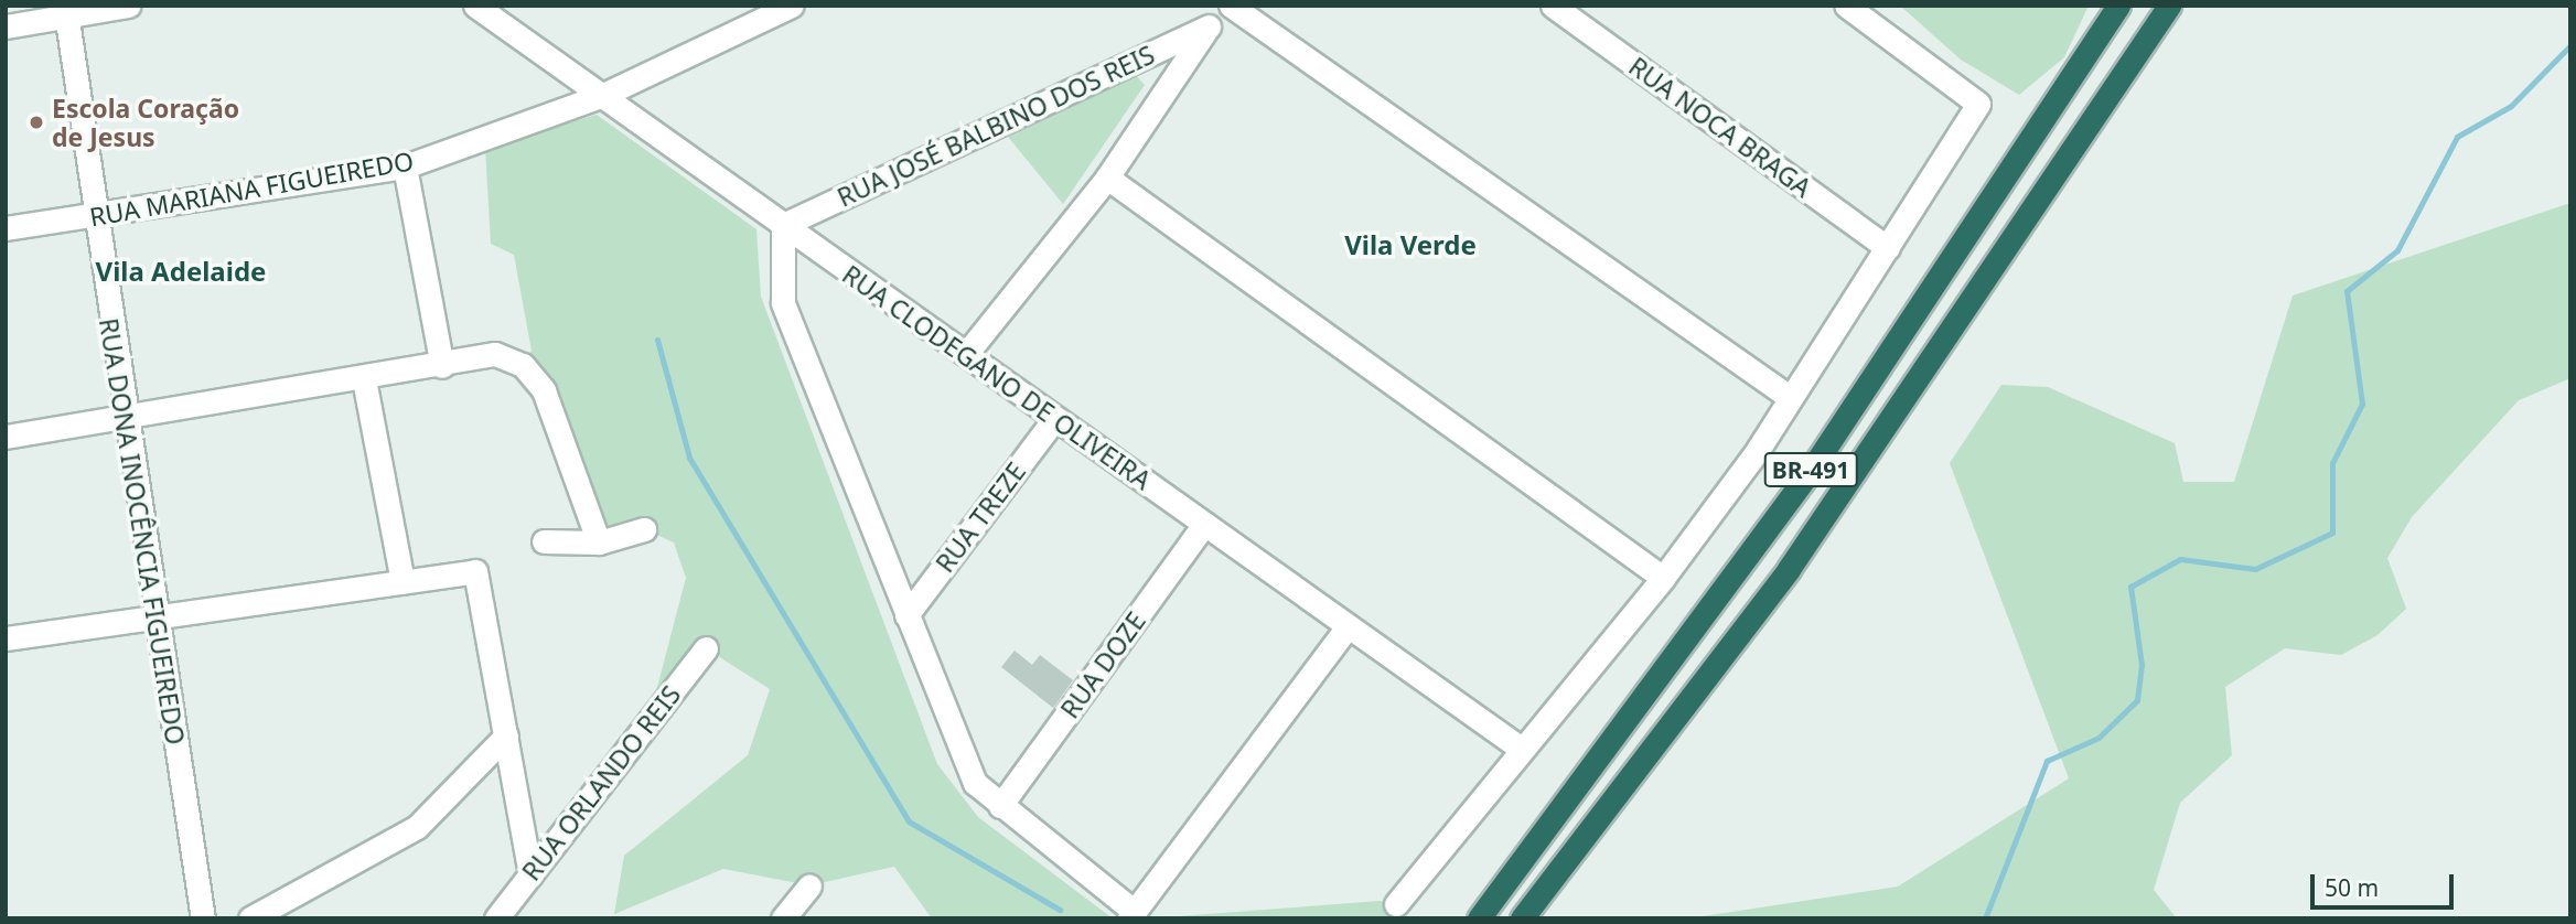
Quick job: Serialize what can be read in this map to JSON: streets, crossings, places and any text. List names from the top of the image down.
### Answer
{
  "streets": {
    "highway": ["BR-491"],
    "street": [
      "RUA JOSÉ BALBINO DOS REIS",
      "RUA NOCA BRAGA",
      "RUA MARIANA FIGUEIREDO",
      "RUA CLODEGANO DE OLIVEIRA",
      "RUA TREZE",
      "RUA DONA INOCÊNCIA FIGUEIREDO",
      "RUA DOZE",
      "RUA ORLANDO REIS"
    ]
  },
  "crossings": [
    ["RUA JOSÉ BALBINO DOS REIS", "RUA CLODEGANO DE OLIVEIRA"],
    ["RUA MARIANA FIGUEIREDO", "RUA CLODEGANO DE OLIVEIRA"],
    ["RUA MARIANA FIGUEIREDO", "RUA DONA INOCÊNCIA FIGUEIREDO"],
    ["RUA CLODEGANO DE OLIVEIRA", "RUA TREZE"],
    ["RUA CLODEGANO DE OLIVEIRA", "RUA DOZE"]
  ],
  "districts": ["Vila Verde", "Vila Adelaide"],
  "places": ["Escola Coração de Jesus"],
  "scale_bar": "50 m"
}
